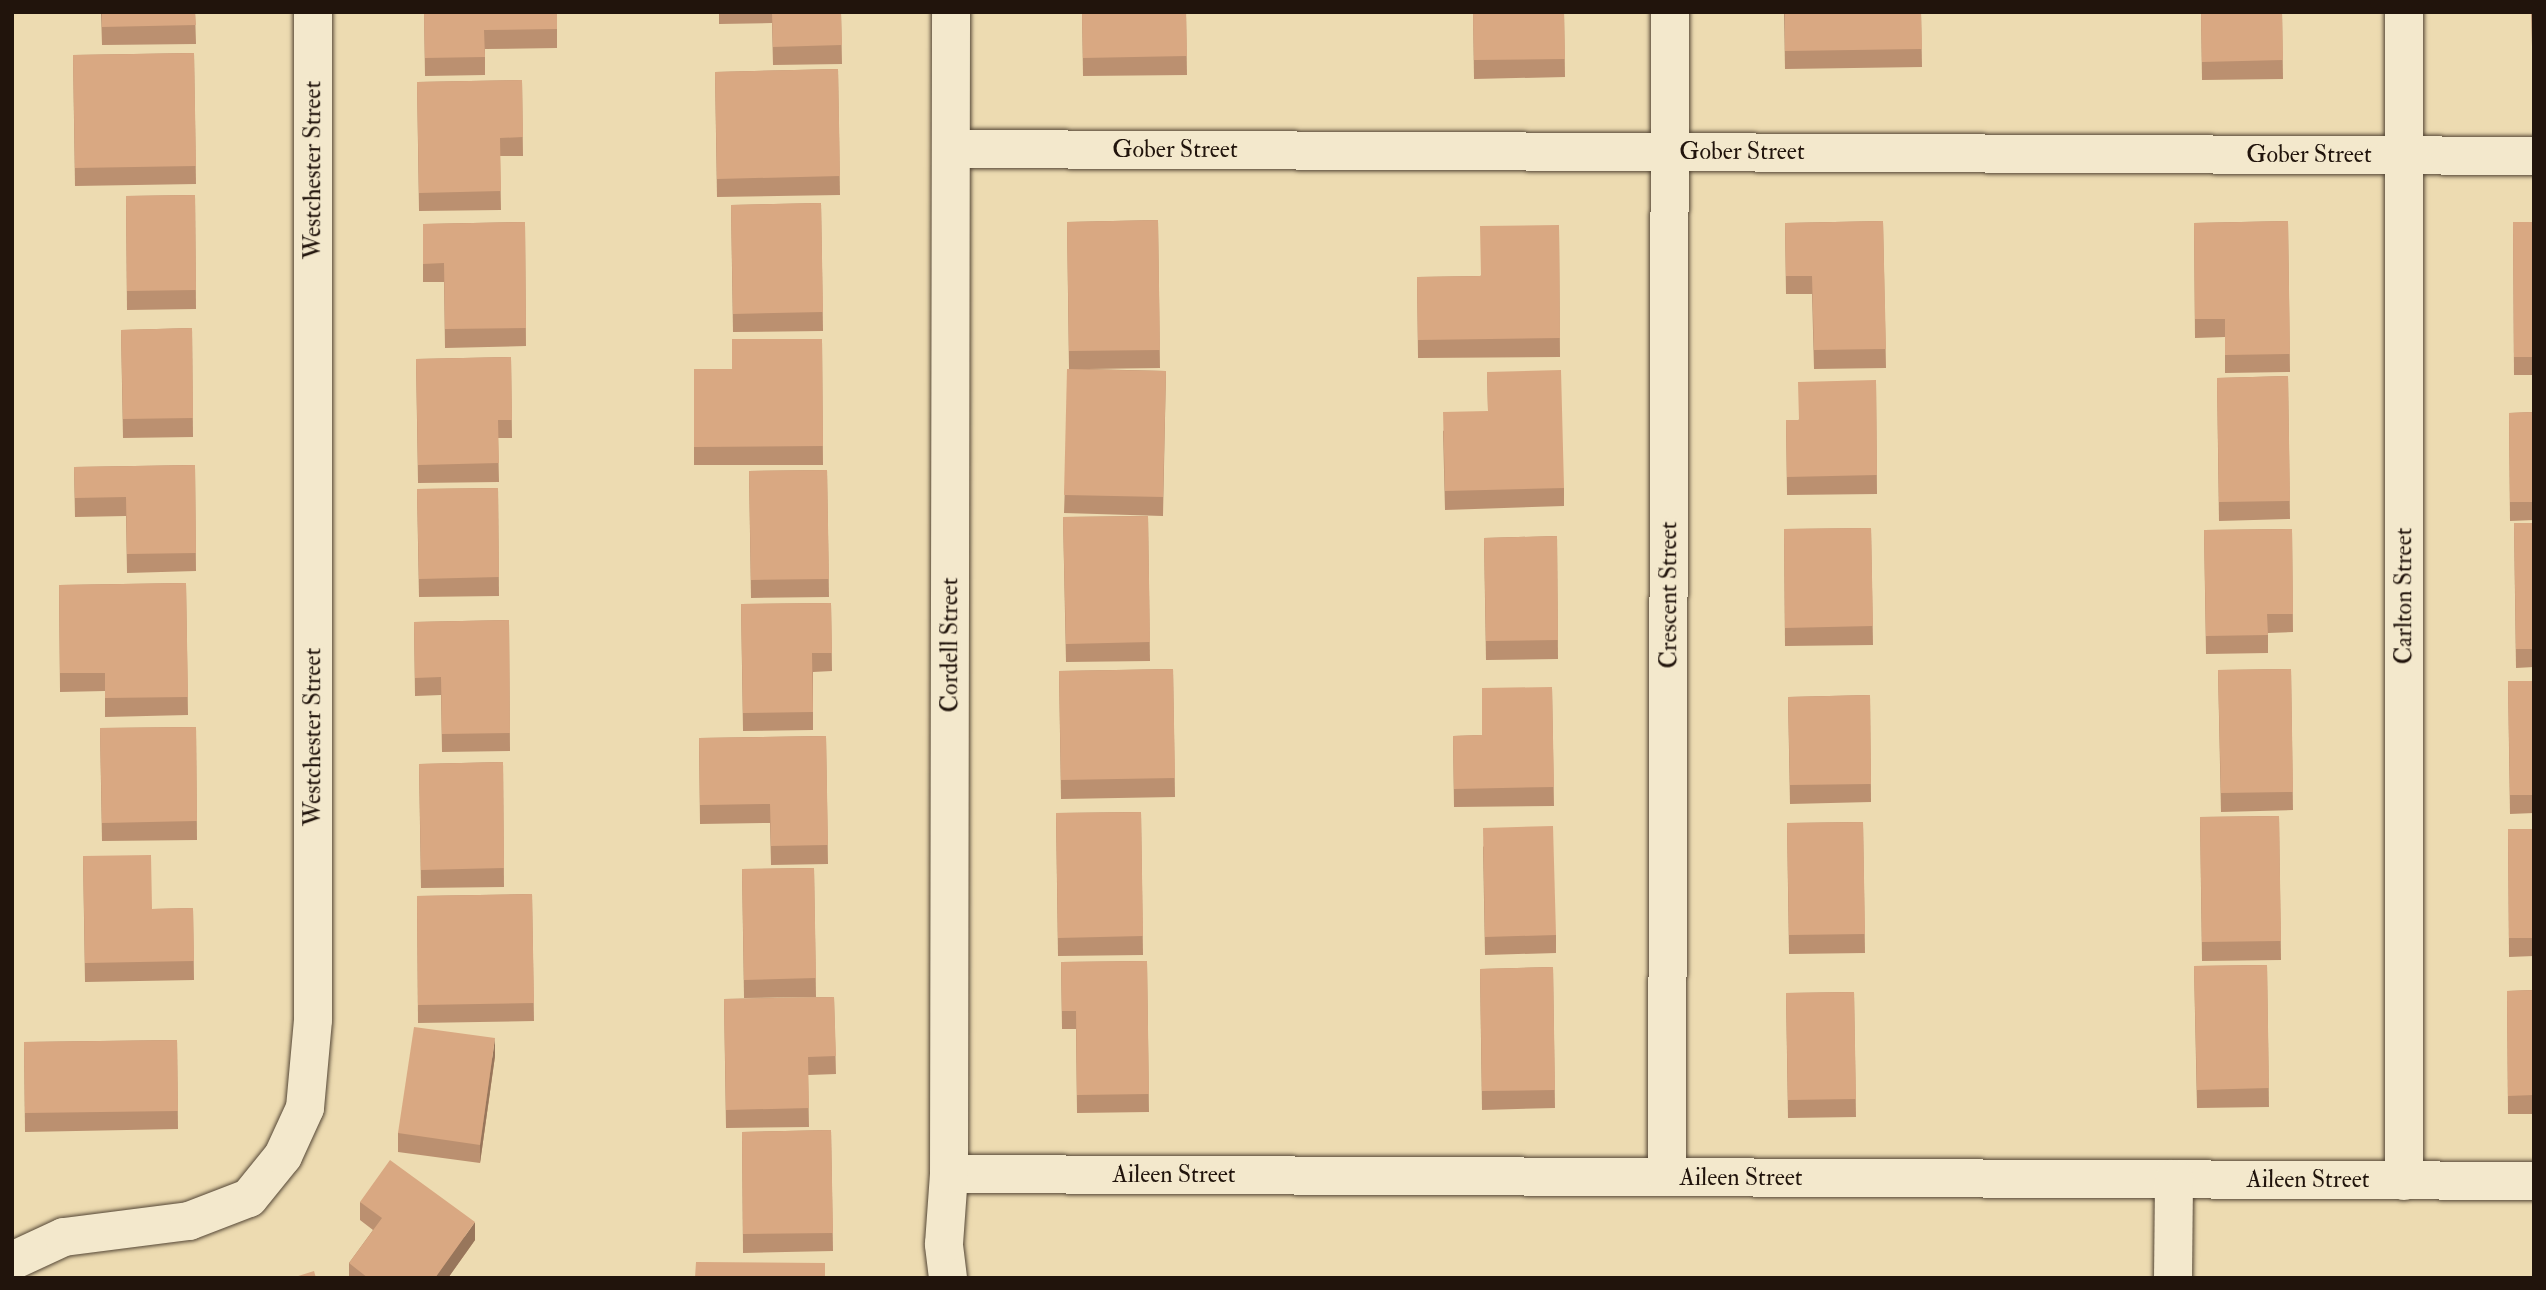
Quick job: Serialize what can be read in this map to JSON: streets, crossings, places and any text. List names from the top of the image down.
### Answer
{
  "streets": {
    "street": [
      "Gober Street",
      "Westchester Street",
      "Crescent Street",
      "Carlton Street",
      "Cordell Street",
      "Aileen Street"
    ]
  },
  "crossings": [
    ["Gober Street", "Crescent Street"],
    ["Gober Street", "Carlton Street"],
    ["Gober Street", "Cordell Street"],
    ["Crescent Street", "Aileen Street"],
    ["Carlton Street", "Aileen Street"],
    ["Cordell Street", "Aileen Street"]
  ]
}
